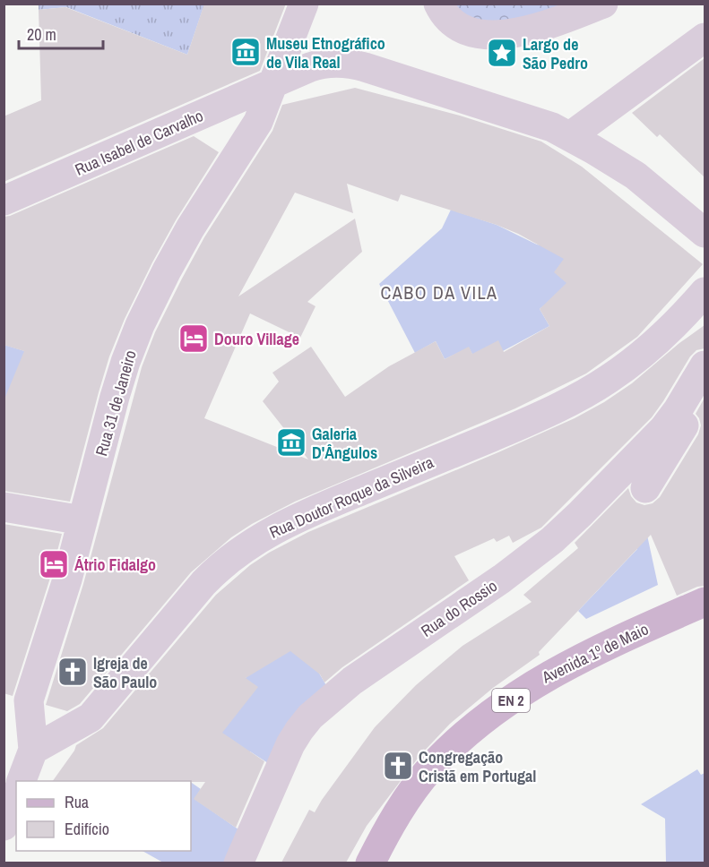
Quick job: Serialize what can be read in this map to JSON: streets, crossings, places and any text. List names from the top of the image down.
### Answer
{
  "streets": {
    "main road": ["Avenida 1º de Maio", "EN 2"],
    "street": [
      "Rua Isabel de Carvalho",
      "Rua 31 de Janeiro",
      "Rua Doutor Roque da Silveira",
      "Rua do Rossio"
    ]
  },
  "crossings": [
    ["Rua Isabel de Carvalho", "Rua 31 de Janeiro"],
    ["Rua 31 de Janeiro", "Rua Doutor Roque da Silveira"]
  ],
  "districts": ["CABO DA VILA"],
  "places": {
    "museum": ["Museu Etnográfico de Vila Real", "Galeria D'Ângulos"],
    "place": ["Largo de São Pedro"],
    "hotel": ["Douro Village", "Átrio Fidalgo"],
    "church": ["Igreja de São Paulo", "Congregação Cristã em Portugal"]
  },
  "legend": ["Rua", "Edifício"],
  "scale_bar": "20 m"
}
